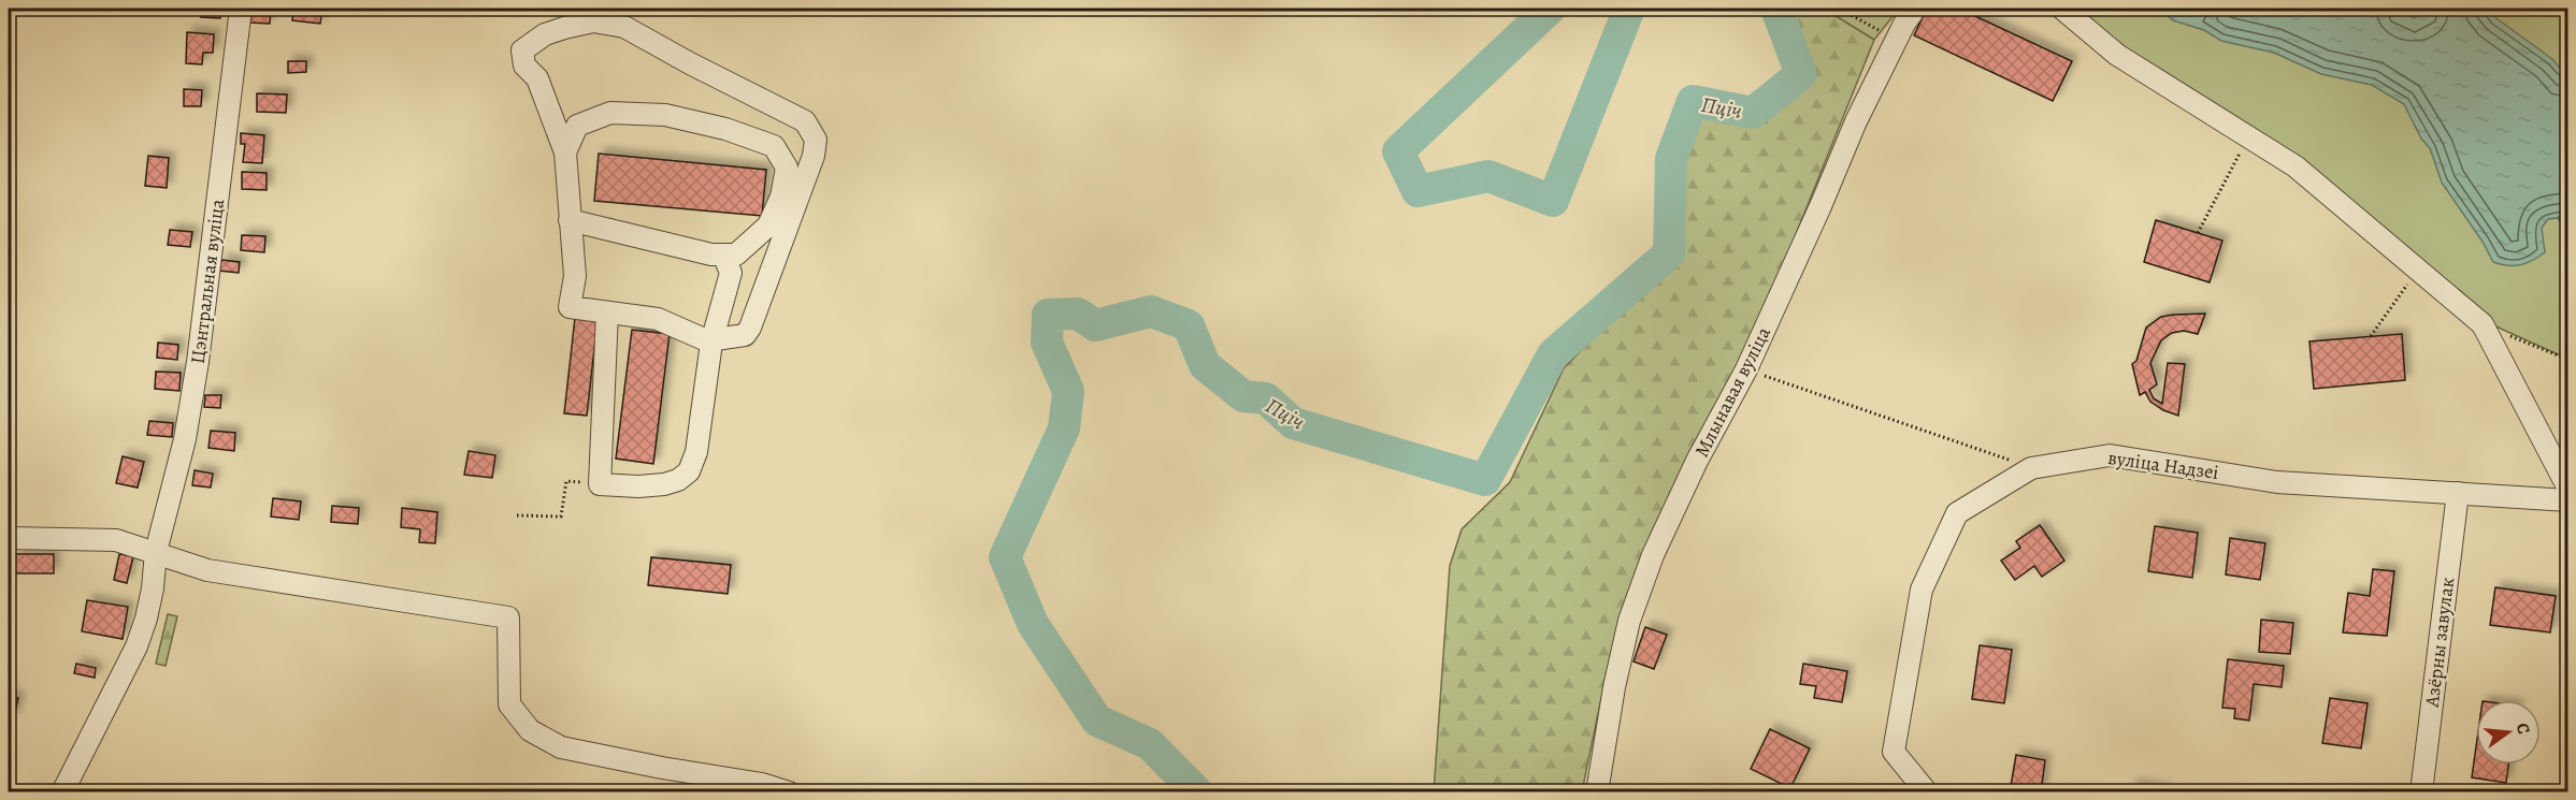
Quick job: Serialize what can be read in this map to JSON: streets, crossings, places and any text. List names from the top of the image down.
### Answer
{
  "streets": {
    "street": [
      "Цэнтральная вуліца",
      "Млынавая вуліца",
      "вуліца Надзеі",
      "Азёрны завулак"
    ]
  },
  "crossings": [
    ["вуліца Надзеі", "Азёрны завулак"]
  ],
  "water": ["Пціч"],
  "north": "right"
}
